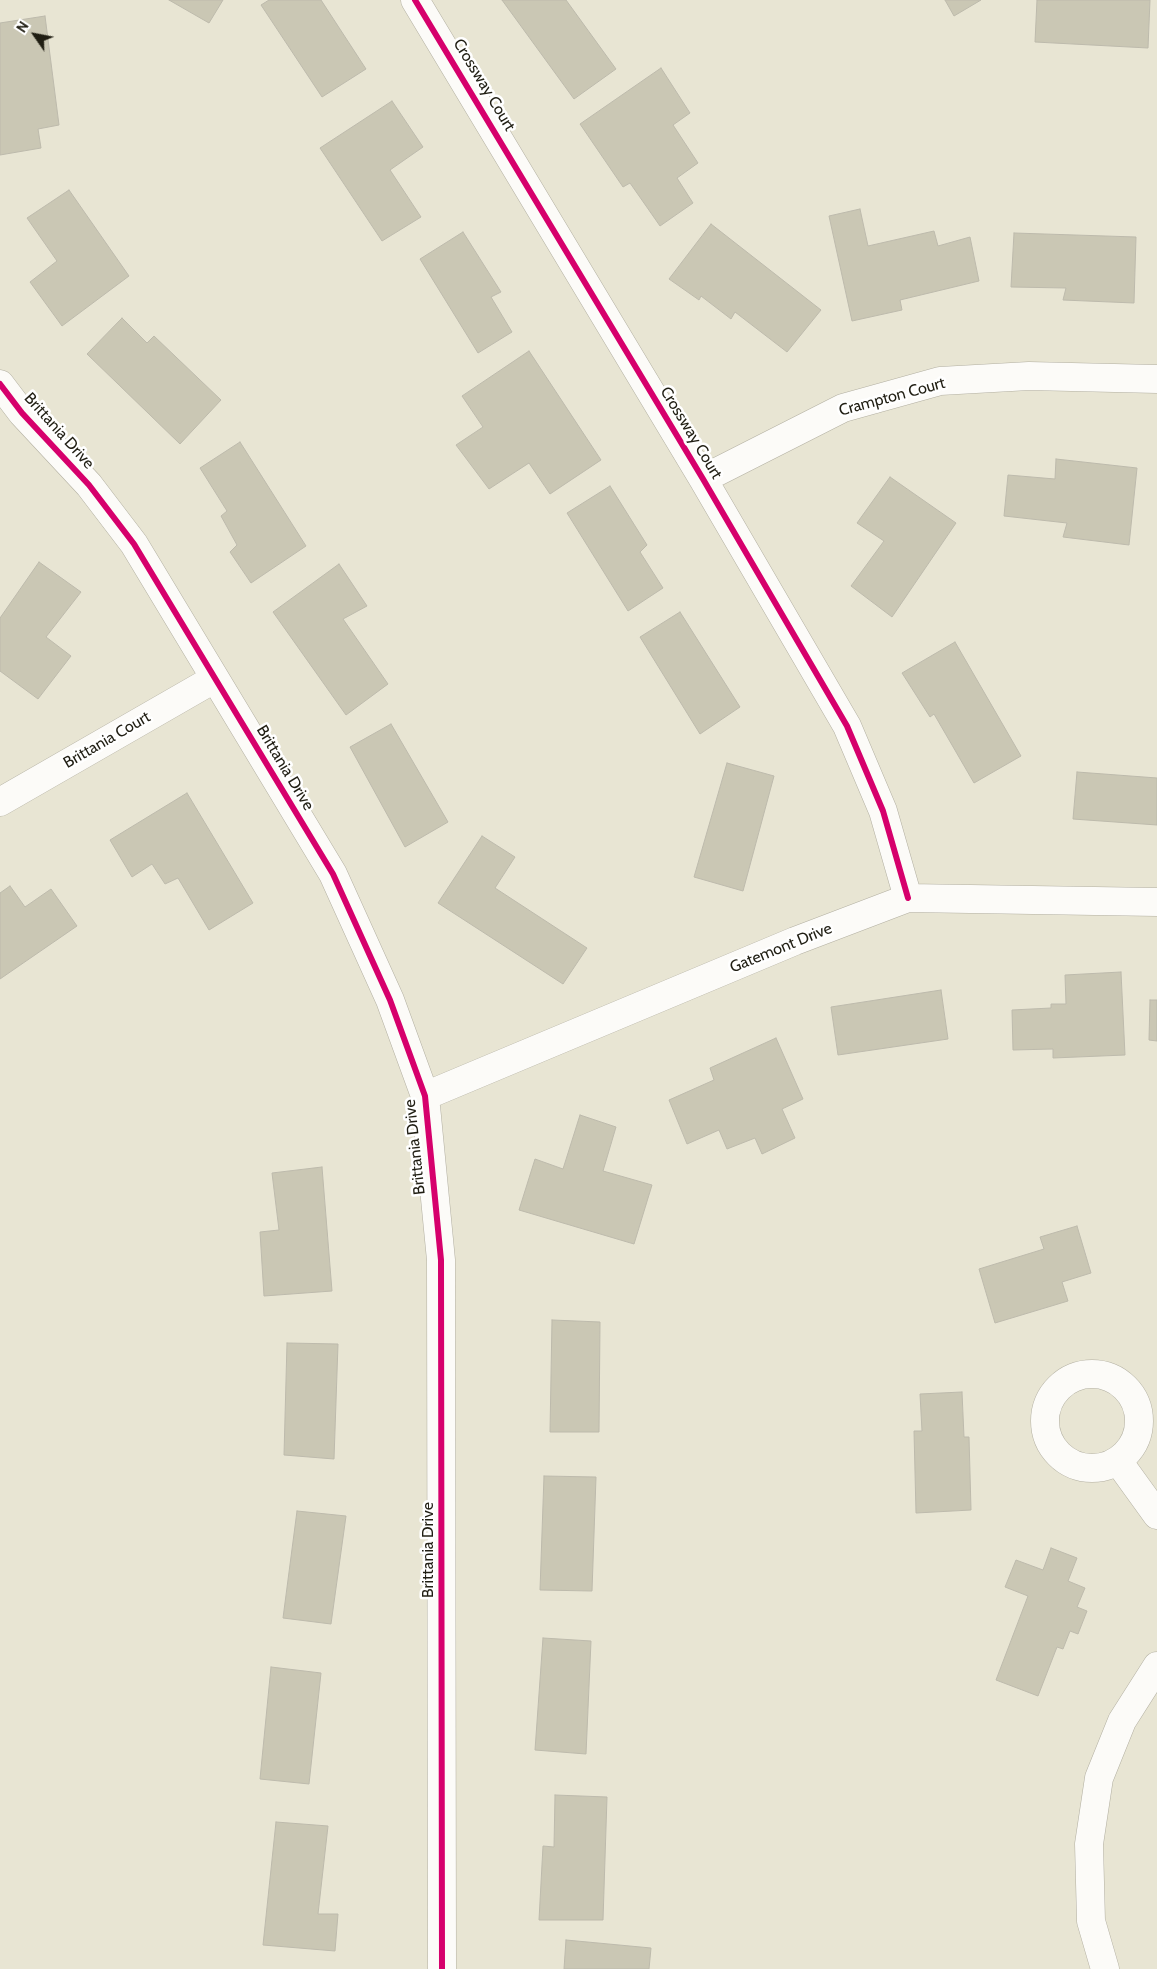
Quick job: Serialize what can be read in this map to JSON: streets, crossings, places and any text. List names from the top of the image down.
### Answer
{
  "streets": {
    "street": [
      "Crossway Court",
      "Crampton Court",
      "Brittania Drive",
      "Brittania Court",
      "Gatemont Drive"
    ]
  },
  "crossings": [
    ["Crossway Court", "Crampton Court"],
    ["Crossway Court", "Gatemont Drive"],
    ["Brittania Drive", "Brittania Court"],
    ["Brittania Drive", "Gatemont Drive"]
  ],
  "north": "top left"
}
